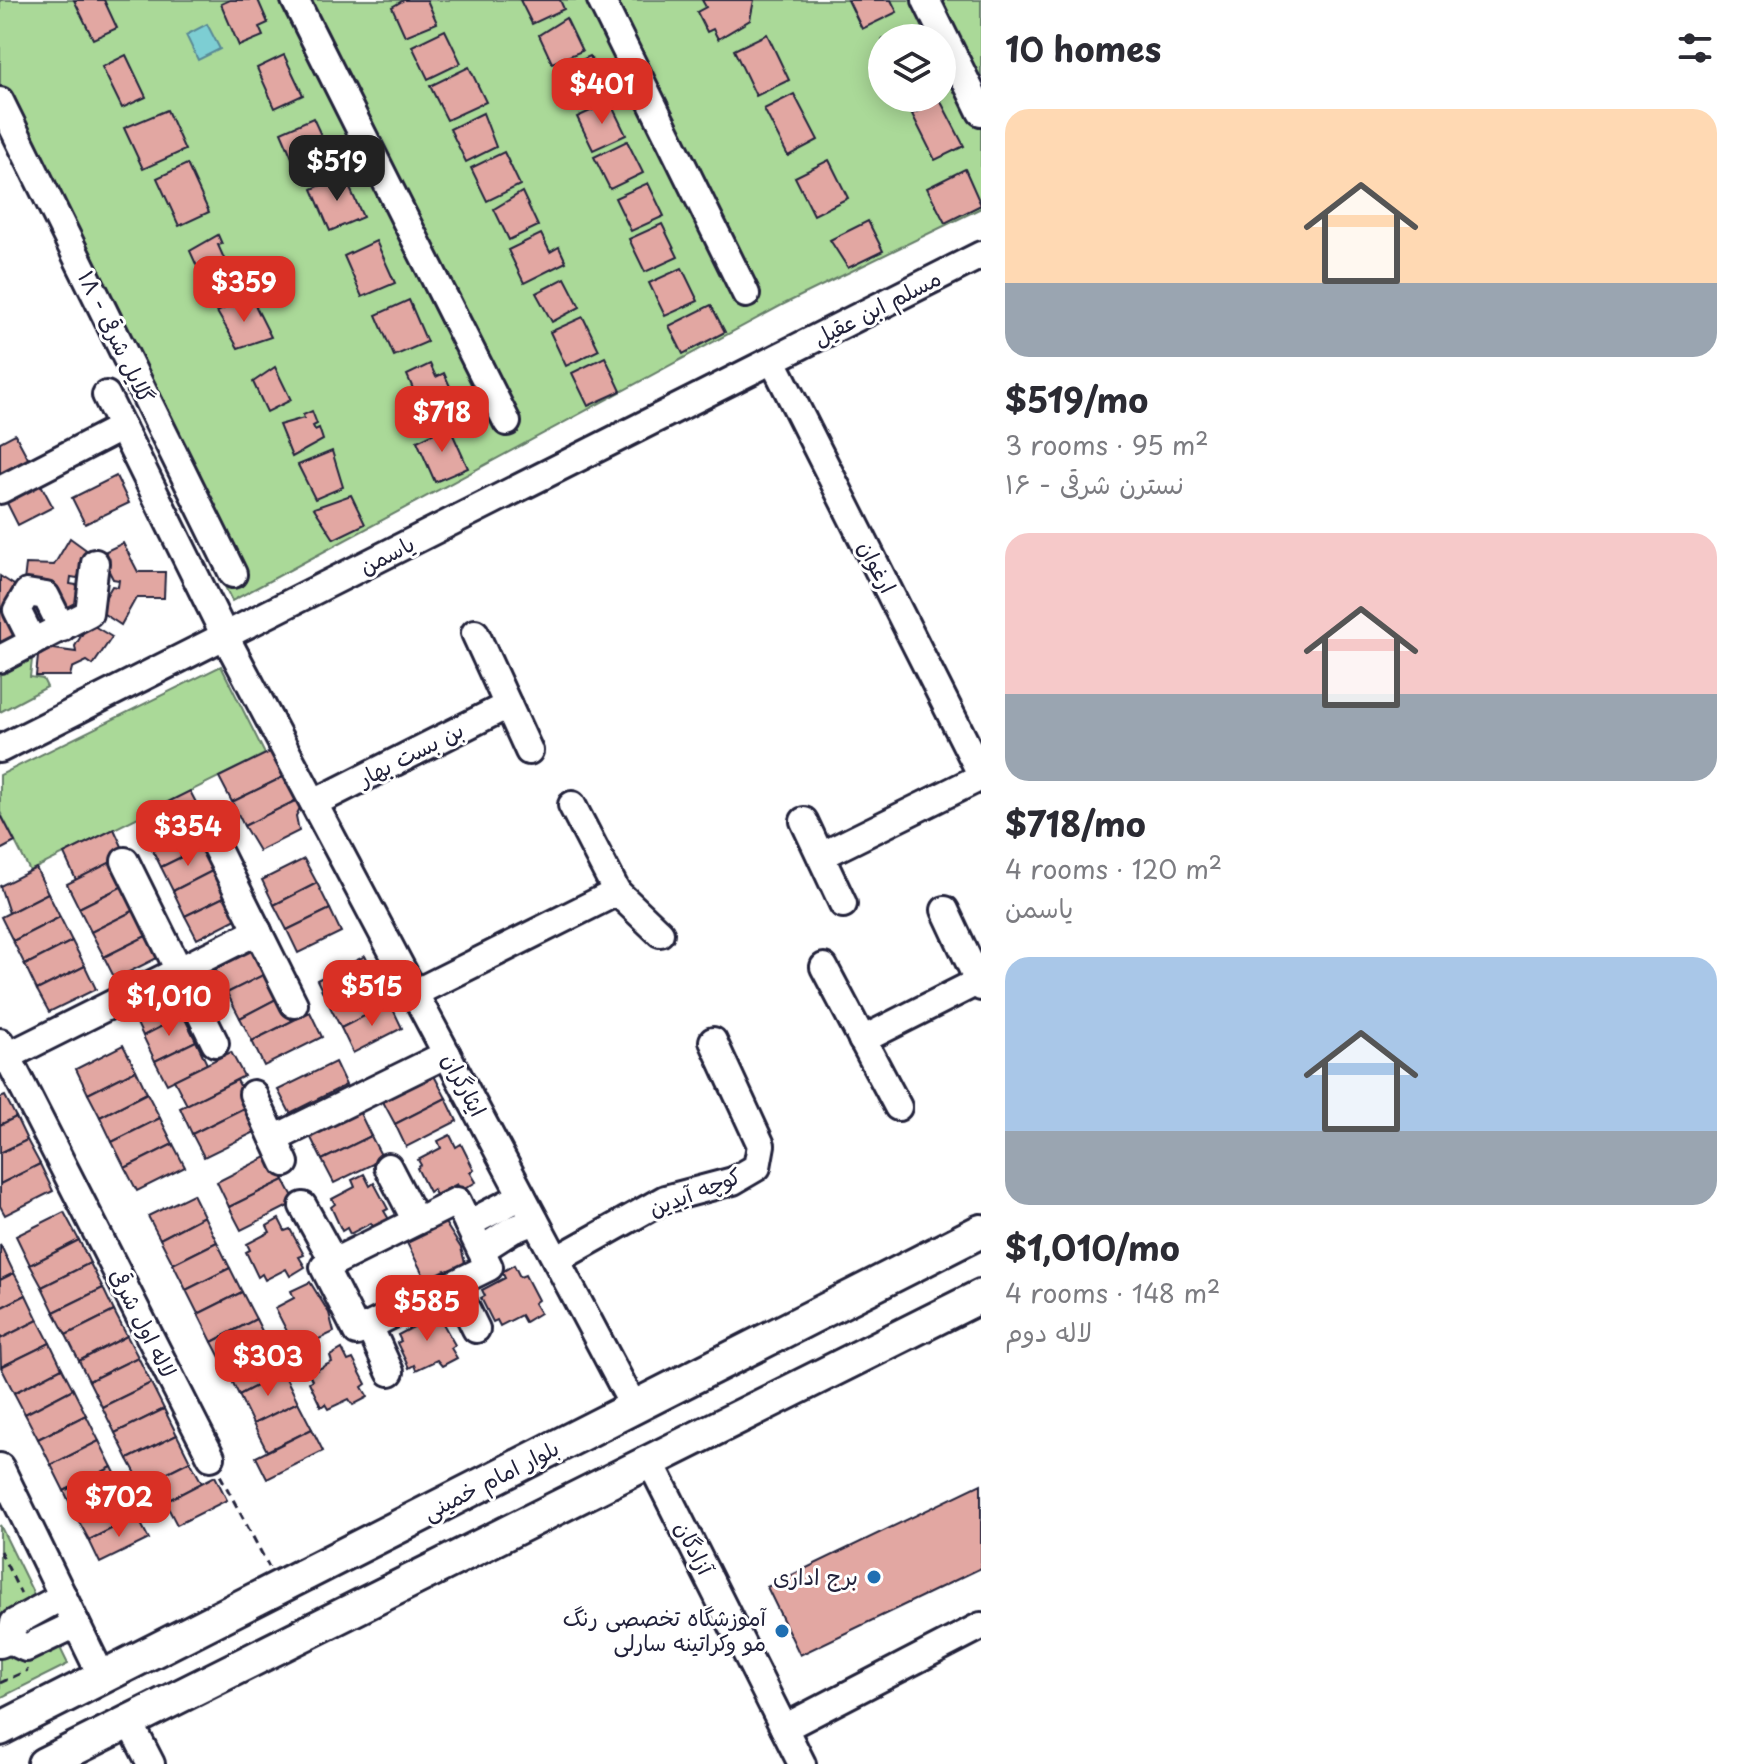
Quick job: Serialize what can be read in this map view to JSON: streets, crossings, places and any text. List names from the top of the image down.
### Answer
{
  "streets": {
    "main road": ["بلوار امام خمینی"],
    "street": [
      "مسلم ابن عقیل",
      "گلایل شرقی - ۱۸",
      "یاسمن",
      "ارغوان",
      "بن بست بهار",
      "ایثارگران",
      "کوچه آیدین",
      "لاله اول شرقی",
      "آزادگان"
    ]
  },
  "crossings": [
    ["مسلم ابن عقیل", "یاسمن"],
    ["مسلم ابن عقیل", "ارغوان"],
    ["یاسمن", "ارغوان"],
    ["یاسمن", "ایثارگران"],
    ["بن بست بهار", "ایثارگران"],
    ["ایثارگران", "کوچه آیدین"],
    ["ایثارگران", "بلوار امام خمینی"]
  ],
  "places": ["برج اداری", "آموزشگاه تخصصی رنگ مو وکراتینه سارلی"],
  "page": {
    "heading": "10 homes",
    "price": [
      "$401",
      "$519",
      "$359",
      "$718",
      "$354",
      "$515",
      "$1,010",
      "$585",
      "$303",
      "$702"
    ],
    "list": [
      {
        "name": "$519/mo",
        "note": "3 rooms · 95 m² · نسترن شرقی - ۱۶"
      },
      {
        "name": "$718/mo",
        "note": "4 rooms · 120 m² · یاسمن"
      },
      {
        "name": "$1,010/mo",
        "note": "4 rooms · 148 m² · لاله دوم"
      }
    ]
  }
}
